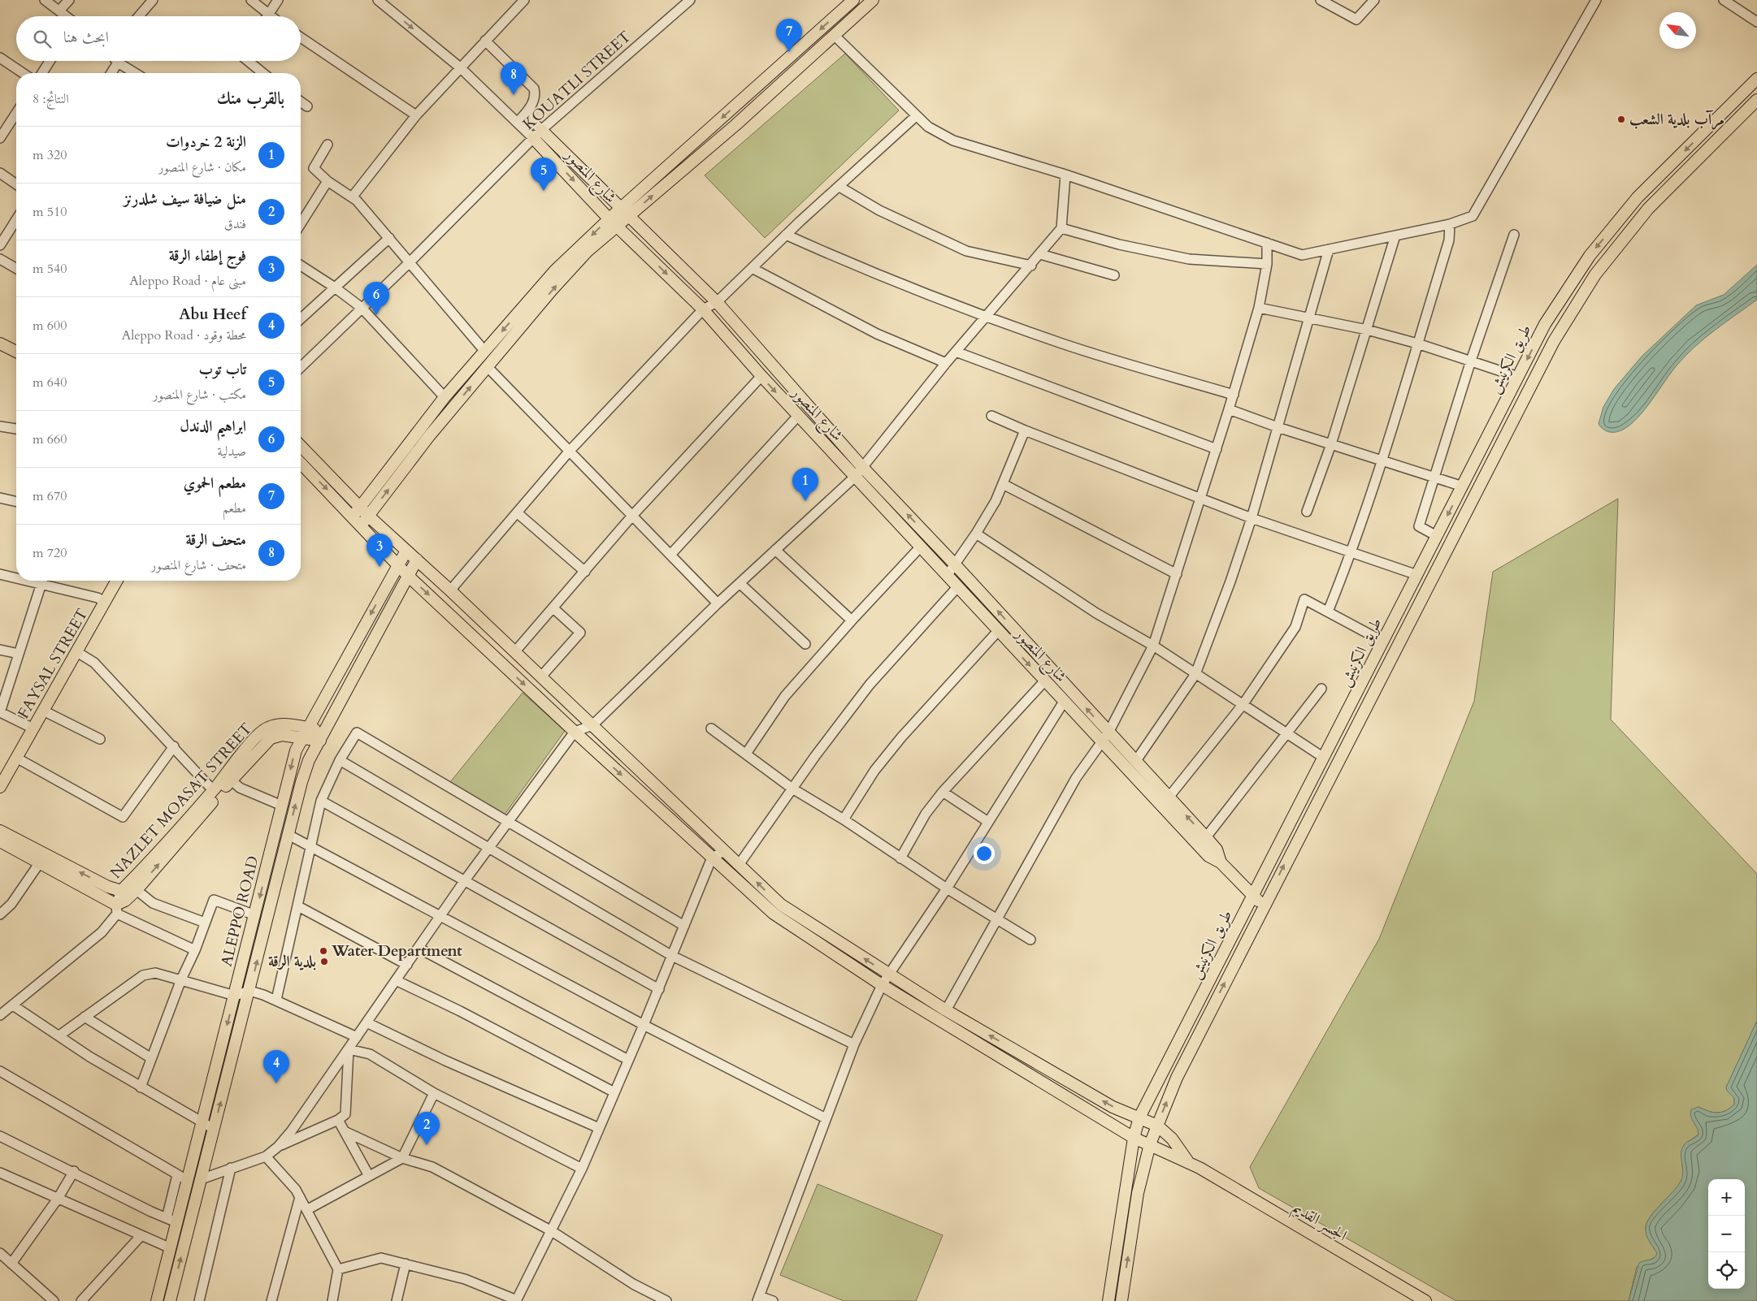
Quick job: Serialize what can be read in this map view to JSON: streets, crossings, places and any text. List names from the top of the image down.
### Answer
{
  "streets": {
    "main road": [
      "شارع المنصور",
      "طريق الكرنيش",
      "FAYSAL STREET",
      "NAZLET MOASAT STREET",
      "ALEPPO ROAD",
      "الجسر القديم"
    ],
    "street": ["KOUATLI STREET"]
  },
  "crossings": [
    ["KOUATLI STREET", "شارع المنصور"],
    ["شارع المنصور", "طريق الكرنيش"],
    ["طريق الكرنيش", "الجسر القديم"],
    ["NAZLET MOASAT STREET", "ALEPPO ROAD"],
    ["ALEPPO ROAD", "الجسر القديم"]
  ],
  "places": ["مرآب بلدية الشعب", "Water Department", "بلدية الرقة"],
  "north": "top left",
  "page": {
    "search": "ابحث هنا",
    "pins": [
      "7",
      "8",
      "5",
      "6",
      "1",
      "3",
      "4",
      "2"
    ],
    "heading": ["بالقرب منك", "النتائج: 8"],
    "list": [
      {
        "mark": "1",
        "name": "الزنة 2 خردوات",
        "note": "مكان · شارع المنصور",
        "value": "320 m"
      },
      {
        "mark": "2",
        "name": "منل ضيافة سيف شلدرنز",
        "note": "فندق",
        "value": "510 m"
      },
      {
        "mark": "3",
        "name": "فوج إطفاء الرقة",
        "note": "مبنى عام · Aleppo Road",
        "value": "540 m"
      },
      {
        "mark": "4",
        "name": "Abu Heef",
        "note": "محطة وقود · Aleppo Road",
        "value": "600 m"
      },
      {
        "mark": "5",
        "name": "تاب توب",
        "note": "مكتب · شارع المنصور",
        "value": "640 m"
      },
      {
        "mark": "6",
        "name": "ابراهيم الدندل",
        "note": "صيدلية",
        "value": "660 m"
      },
      {
        "mark": "7",
        "name": "مطعم الحموي",
        "note": "مطعم",
        "value": "670 m"
      },
      {
        "mark": "8",
        "name": "متحف الرقة",
        "note": "متحف · شارع المنصور",
        "value": "720 m"
      }
    ],
    "map_buttons": ["+", "−"]
  }
}
